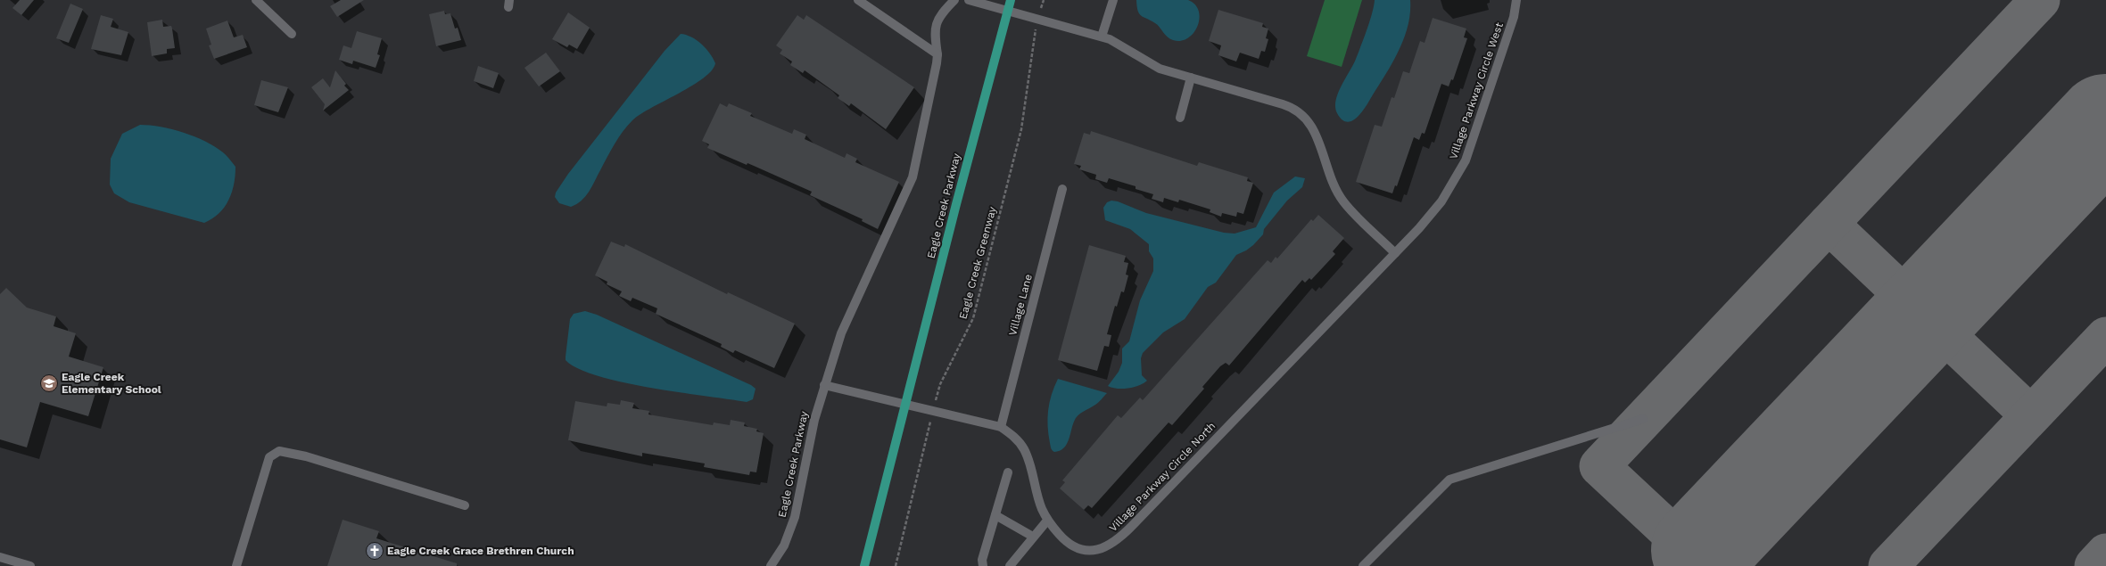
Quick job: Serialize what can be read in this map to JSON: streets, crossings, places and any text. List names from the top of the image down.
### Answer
{
  "streets": {
    "main road": ["Eagle Creek Parkway"],
    "street": ["Village Parkway Circle West", "Village Lane", "Village Parkway Circle North"],
    "path": ["Eagle Creek Greenway"]
  },
  "crossings": [
    ["Village Parkway Circle West", "Village Parkway Circle North"],
    ["Eagle Creek Parkway", "Village Parkway Circle North"],
    ["Eagle Creek Greenway", "Village Parkway Circle North"],
    ["Village Lane", "Village Parkway Circle North"]
  ],
  "places": {
    "school or university": ["Eagle Creek Elementary School"],
    "church": ["Eagle Creek Grace Brethren Church"]
  }
}
